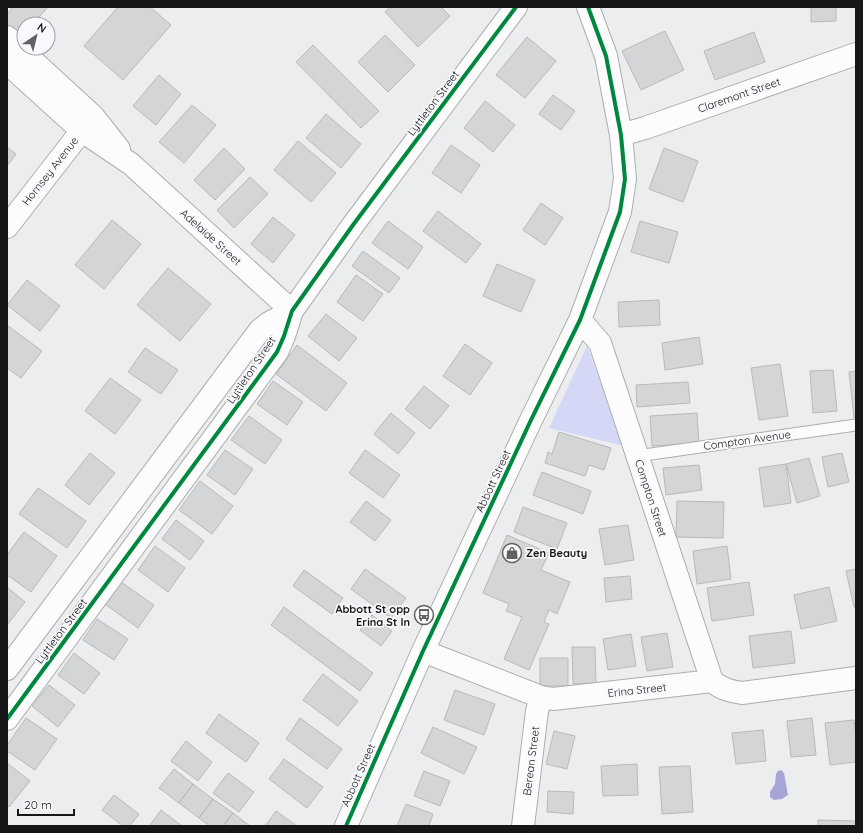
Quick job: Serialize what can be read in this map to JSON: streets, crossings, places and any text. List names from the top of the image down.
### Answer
{
  "streets": {
    "street": [
      "Claremont Street",
      "Lyttleton Street",
      "Hornsey Avenue",
      "Adelaide Street",
      "Abbott Street",
      "Compton Street",
      "Erina Street",
      "Berean Street"
    ],
    "lane": ["Compton Avenue"]
  },
  "crossings": [
    ["Claremont Street", "Abbott Street"],
    ["Lyttleton Street", "Adelaide Street"],
    ["Hornsey Avenue", "Adelaide Street"],
    ["Compton Avenue", "Compton Street"],
    ["Abbott Street", "Compton Street"],
    ["Abbott Street", "Erina Street"],
    ["Compton Street", "Erina Street"],
    ["Erina Street", "Berean Street"]
  ],
  "places": {
    "shop": ["Zen Beauty"],
    "bus stop": ["Abbott St opp Erina St In"]
  },
  "scale_bar": "20 m",
  "north": "top right"
}
